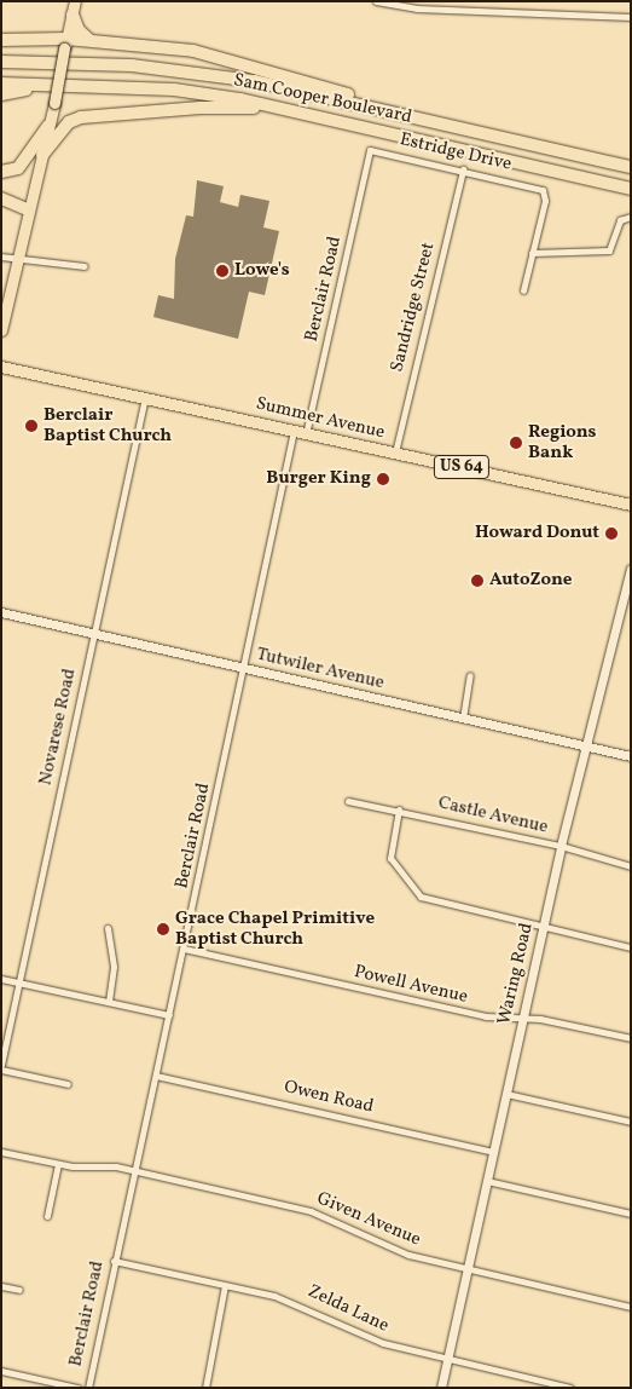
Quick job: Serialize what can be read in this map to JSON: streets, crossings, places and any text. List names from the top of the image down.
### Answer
{
  "streets": {
    "highway": ["Sam Cooper Boulevard"],
    "main road": ["Summer Avenue", "US 64"],
    "street": [
      "Estridge Drive",
      "Berclair Road",
      "Sandridge Street",
      "Tutwiler Avenue",
      "Novarese Road",
      "Castle Avenue",
      "Waring Road",
      "Powell Avenue",
      "Owen Road",
      "Given Avenue",
      "Zelda Lane"
    ]
  },
  "crossings": [
    ["Estridge Drive", "Berclair Road"],
    ["Estridge Drive", "Sandridge Street"],
    ["Berclair Road", "Summer Avenue"],
    ["Berclair Road", "Tutwiler Avenue"],
    ["Berclair Road", "Powell Avenue"],
    ["Berclair Road", "Owen Road"],
    ["Berclair Road", "Given Avenue"],
    ["Berclair Road", "Zelda Lane"],
    ["Sandridge Street", "Summer Avenue"],
    ["Summer Avenue", "Novarese Road"],
    ["Tutwiler Avenue", "Novarese Road"],
    ["Tutwiler Avenue", "Waring Road"],
    ["Castle Avenue", "Waring Road"],
    ["Waring Road", "Powell Avenue"],
    ["Waring Road", "Owen Road"],
    ["Waring Road", "Given Avenue"],
    ["Waring Road", "Zelda Lane"]
  ],
  "places": [
    "Lowe's",
    "Berclair Baptist Church",
    "Regions Bank",
    "Burger King",
    "Howard Donut",
    "AutoZone",
    "Grace Chapel Primitive Baptist Church"
  ]
}
